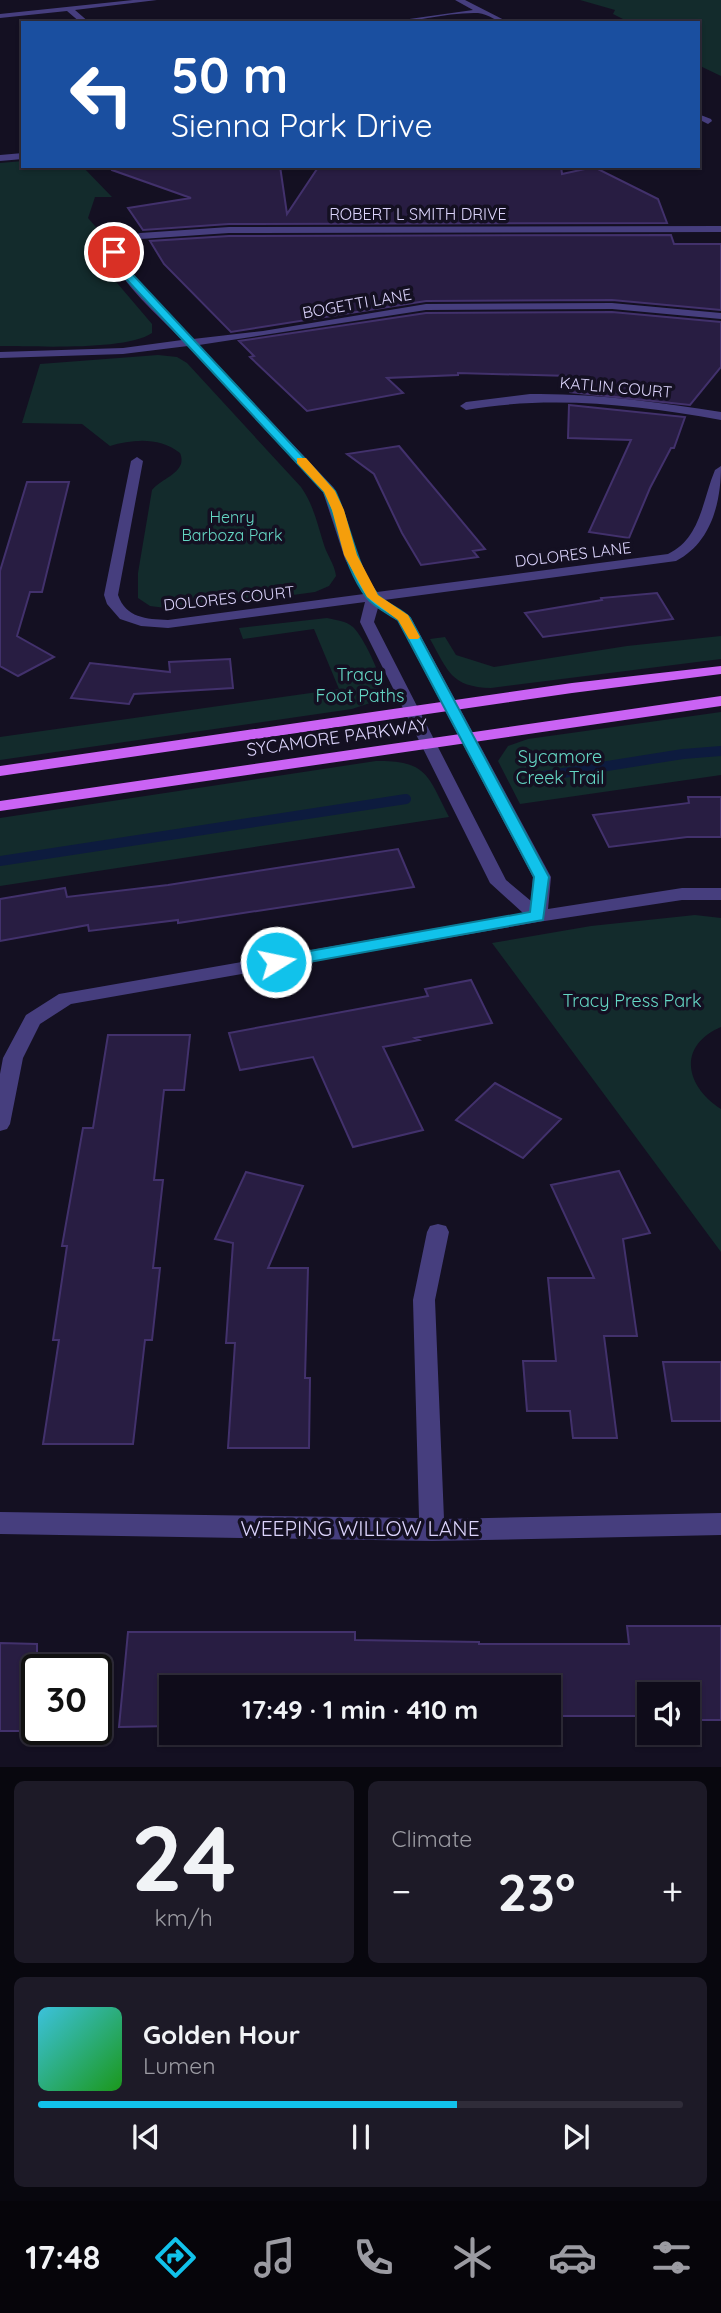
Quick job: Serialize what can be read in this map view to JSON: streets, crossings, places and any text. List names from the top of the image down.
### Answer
{
  "streets": {
    "main road": ["SYCAMORE PARKWAY"],
    "street": [
      "ROBERT L SMITH DRIVE",
      "BOGETTI LANE",
      "KATLIN COURT",
      "DOLORES LANE",
      "DOLORES COURT",
      "WEEPING WILLOW LANE"
    ]
  },
  "crossings": [
    ["ROBERT L SMITH DRIVE", "BOGETTI LANE"],
    ["DOLORES LANE", "DOLORES COURT"]
  ],
  "parks": [
    "Henry Barboza Park",
    "Tracy Foot Paths",
    "Sycamore Creek Trail",
    "Tracy Press Park"
  ],
  "page": {
    "turn": ["50 m", "Sienna Park Drive"],
    "limit": "30",
    "trip": "17:49 · 1 min · 410 m",
    "tile": [
      ["24", "km/h"],
      "Climate"
    ],
    "heat": ["−", "23°", "+"],
    "song": ["Golden Hour", "Lumen"],
    "tabs": "17:48"
  }
}
